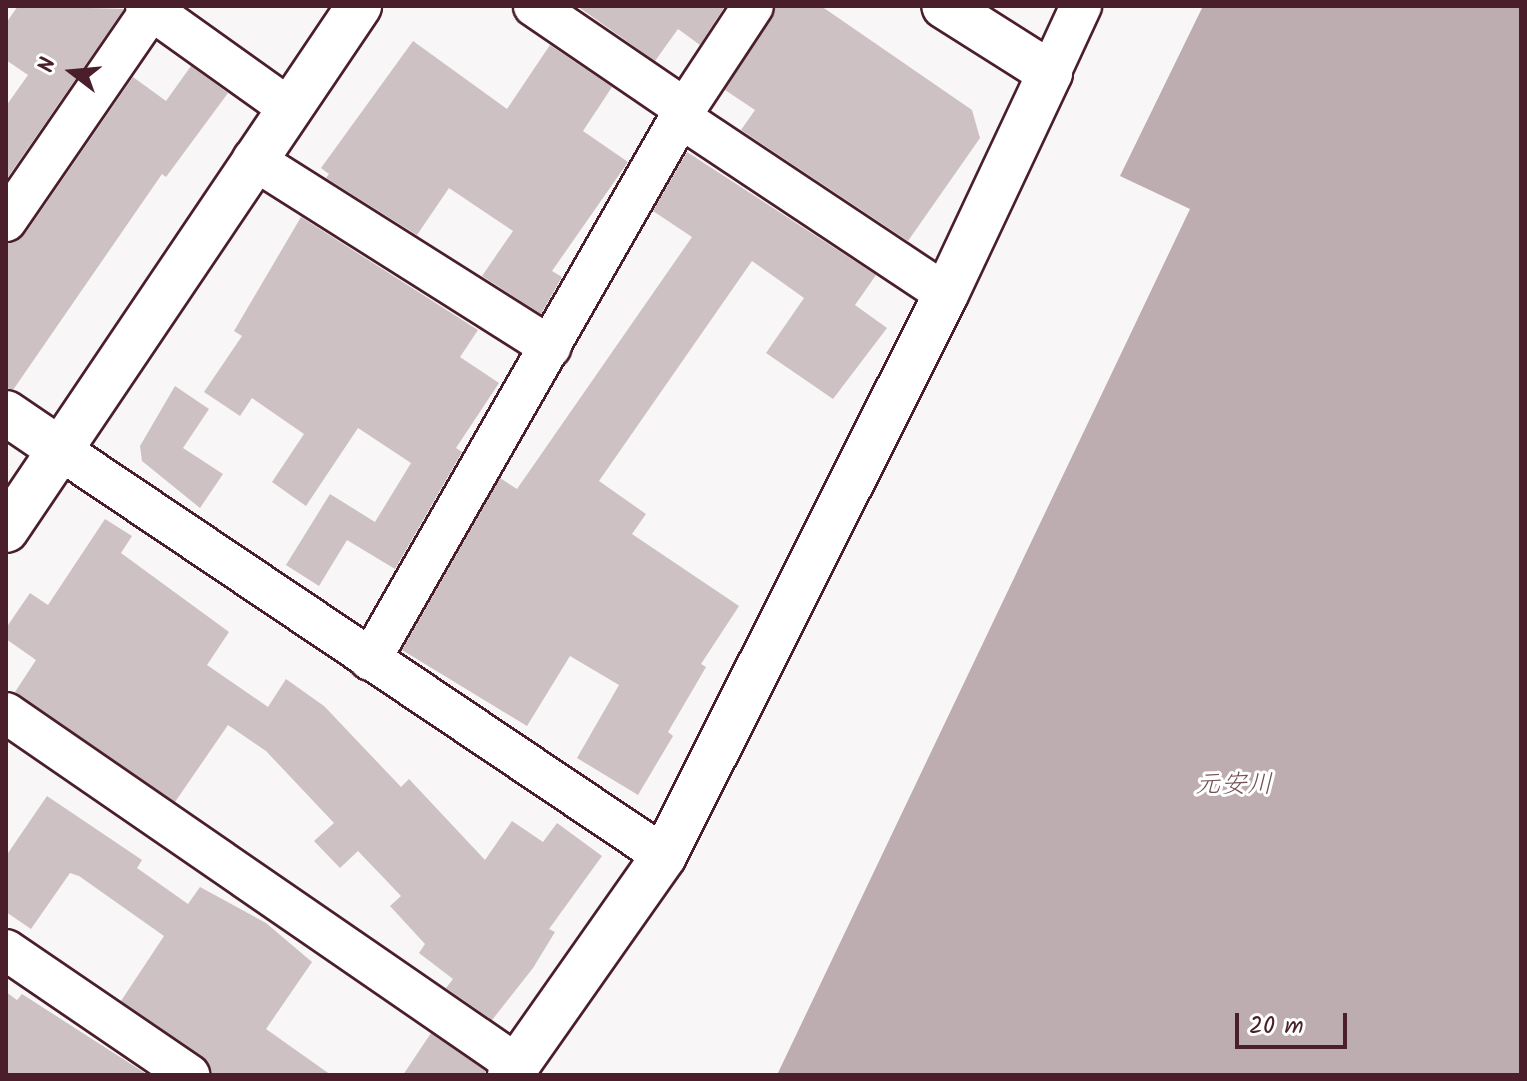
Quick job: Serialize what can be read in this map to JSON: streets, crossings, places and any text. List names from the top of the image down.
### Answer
{
  "water": ["元安川"],
  "scale_bar": "20 m",
  "north": "left"
}
